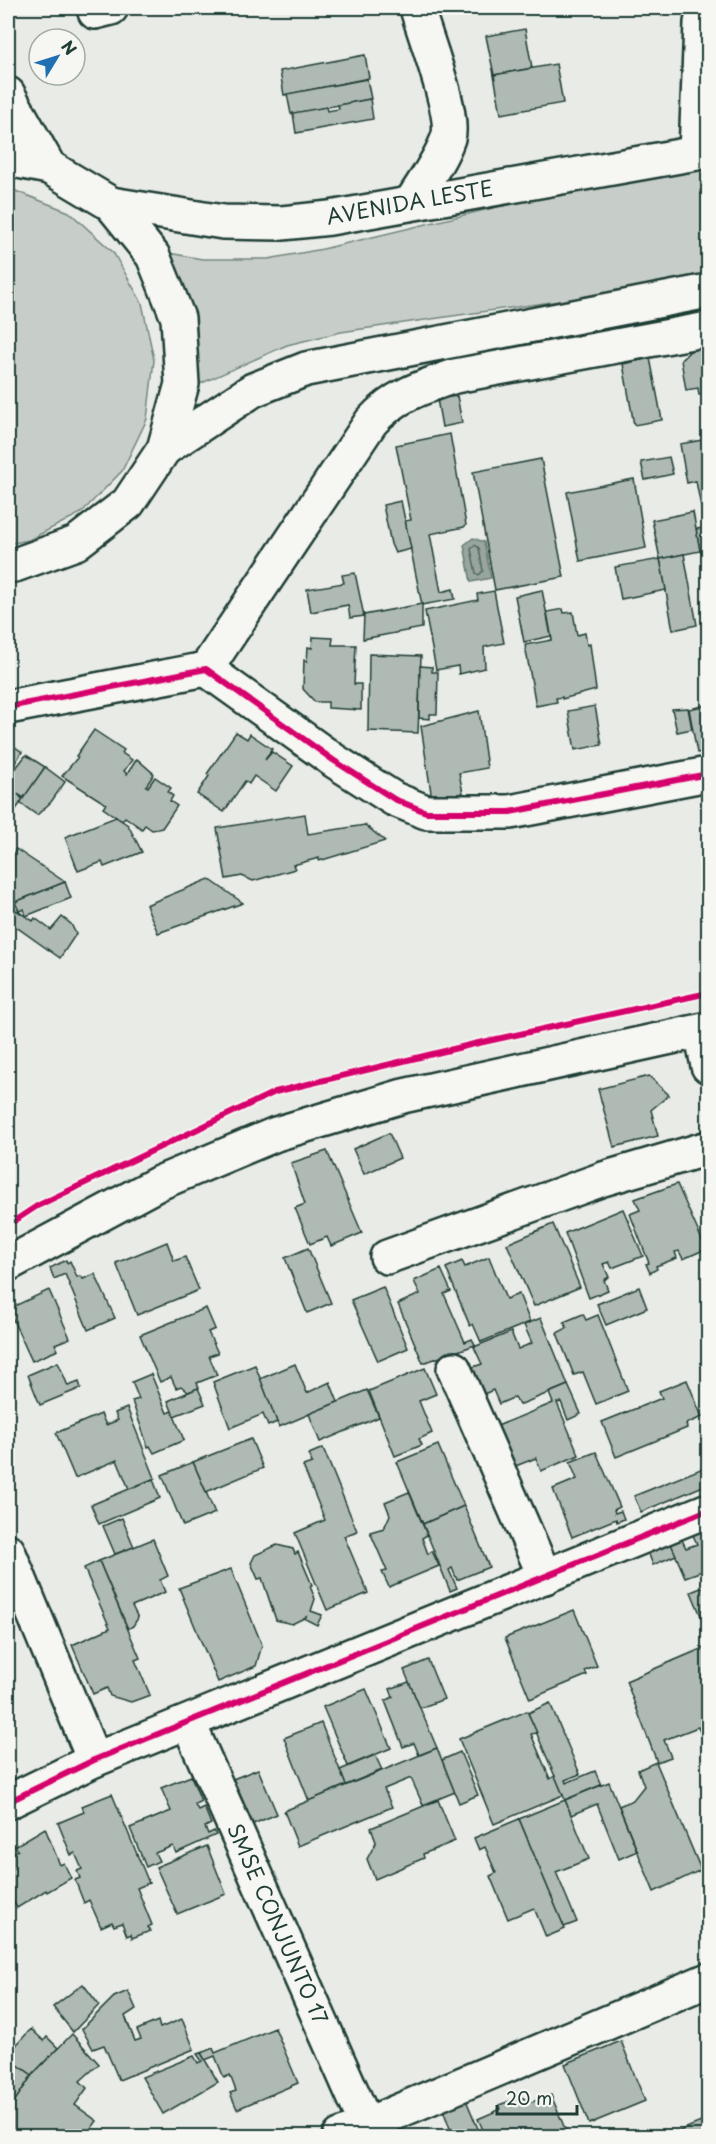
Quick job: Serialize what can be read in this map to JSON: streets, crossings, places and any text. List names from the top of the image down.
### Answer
{
  "streets": {
    "street": ["AVENIDA LESTE", "SMSE CONJUNTO 17"]
  },
  "scale_bar": "20 m",
  "north": "top right"
}
